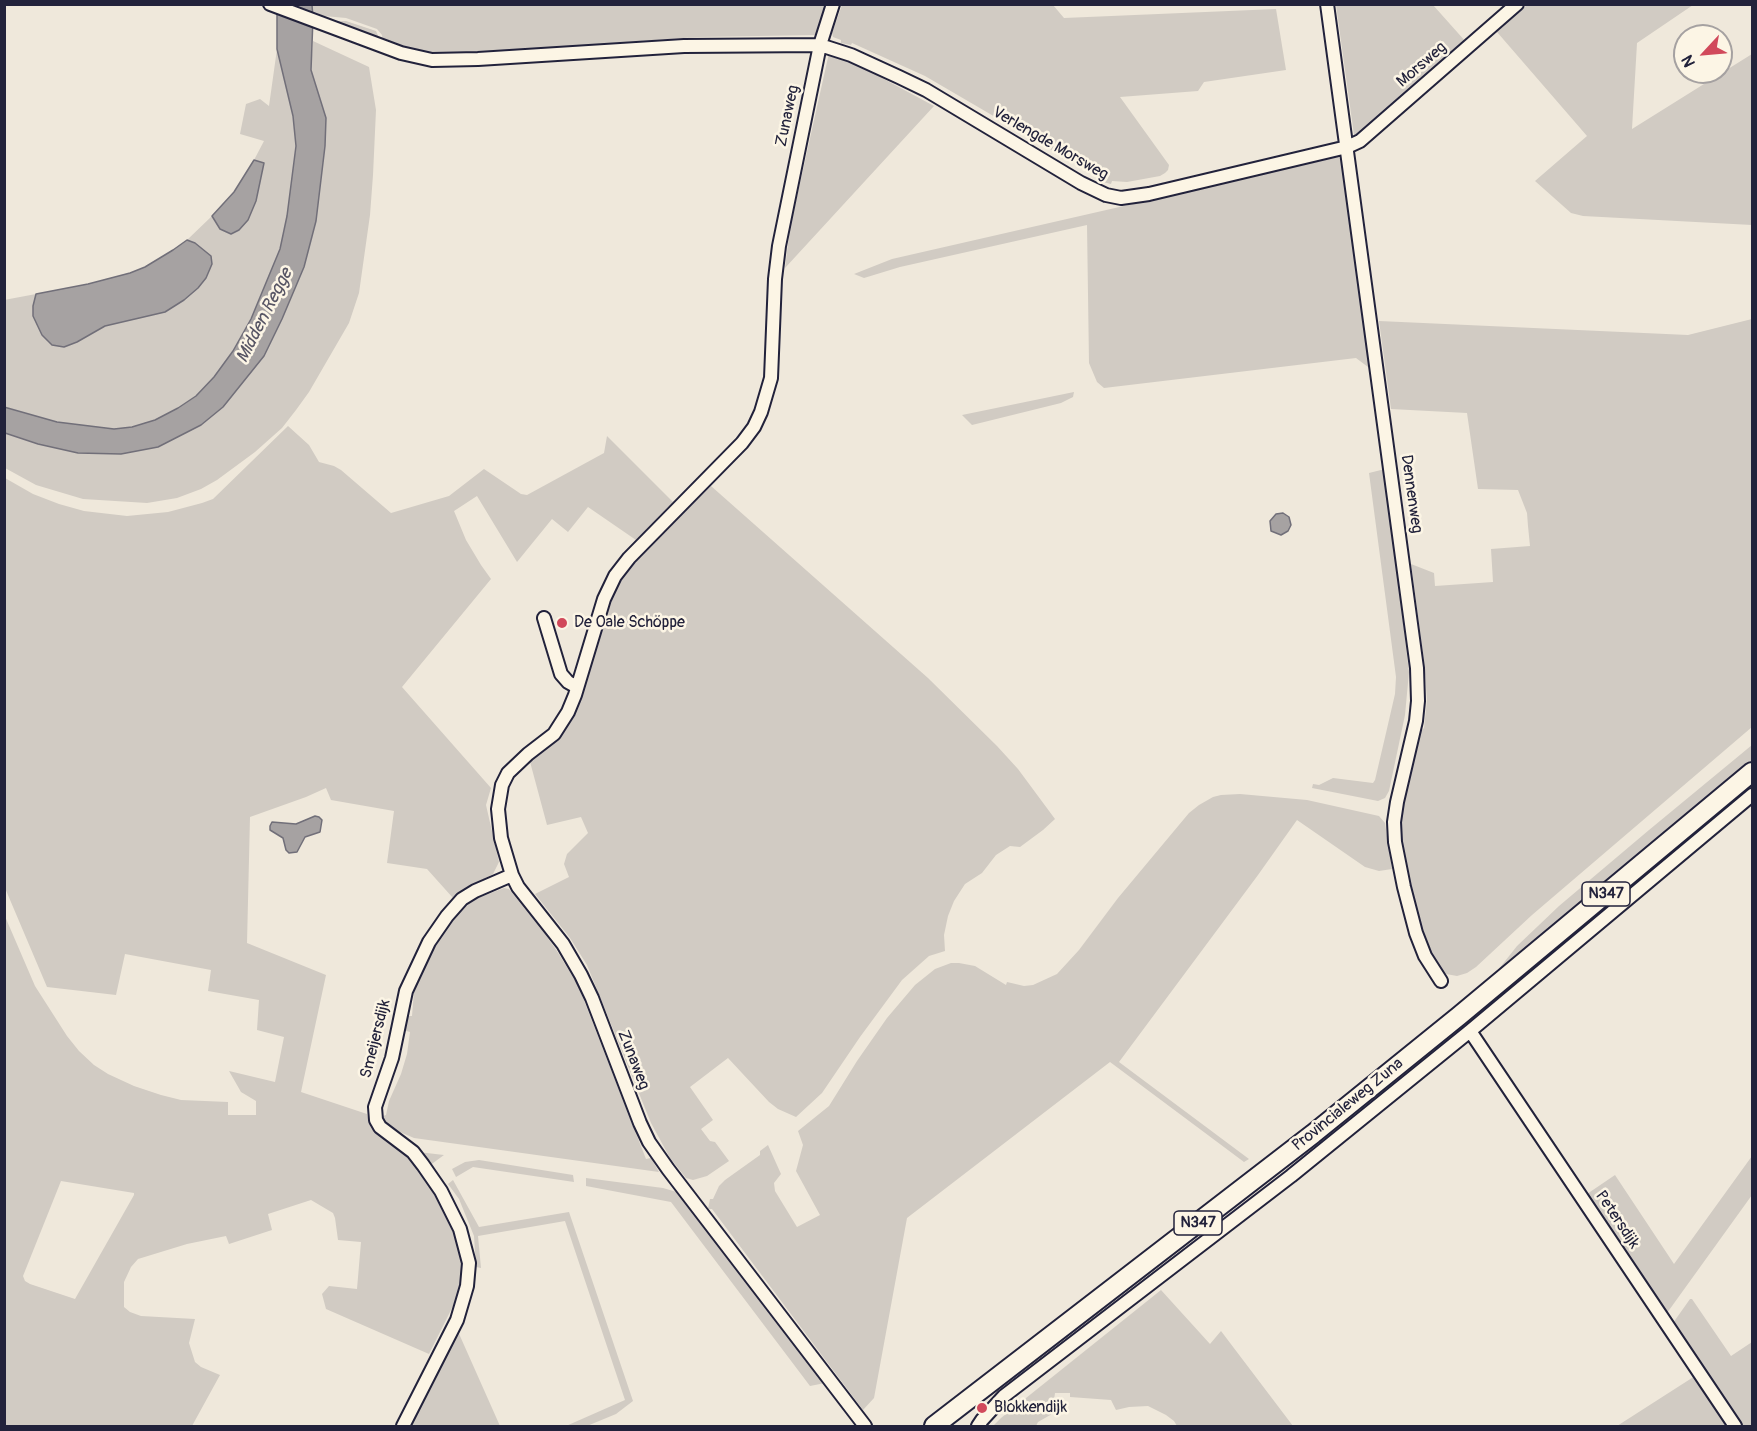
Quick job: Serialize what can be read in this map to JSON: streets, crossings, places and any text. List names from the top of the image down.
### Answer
{
  "streets": {
    "main road": ["N347", "Provincialeweg Zuna"],
    "street": [
      "Morsweg",
      "Zunaweg",
      "Verlengde Morsweg",
      "Dennenweg",
      "Smeijersdijk",
      "Petersdijk"
    ]
  },
  "crossings": [
    ["Morsweg", "Verlengde Morsweg"],
    ["Morsweg", "Dennenweg"],
    ["Zunaweg", "Verlengde Morsweg"],
    ["Zunaweg", "Smeijersdijk"],
    ["Verlengde Morsweg", "Dennenweg"],
    ["Provincialeweg Zuna", "Petersdijk"]
  ],
  "water": ["Midden Regge"],
  "places": ["De Oale Schöppe", "Blokkendijk"],
  "north": "bottom left"
}
